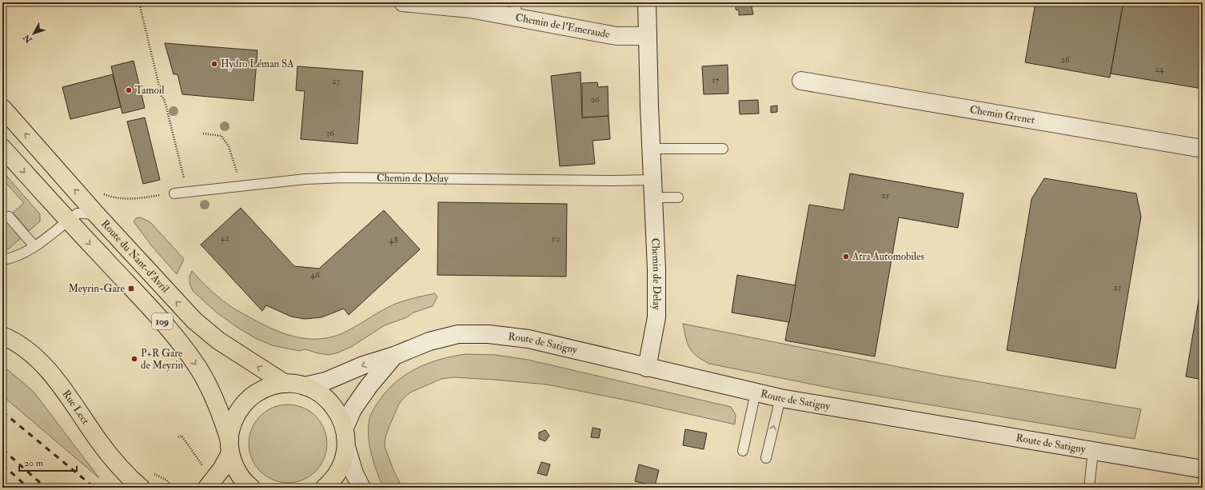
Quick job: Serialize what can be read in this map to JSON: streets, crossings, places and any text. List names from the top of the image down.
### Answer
{
  "streets": {
    "main road": ["Route du Nant-d'Avril", "109", "Rue Lect"],
    "street": [
      "Chemin de l'Emeraude",
      "Chemin Grenet",
      "Chemin de Delay",
      "Route de Satigny"
    ]
  },
  "crossings": [
    ["Chemin de l'Emeraude", "Chemin de Delay"],
    ["Chemin de Delay", "Route de Satigny"]
  ],
  "places": {
    "other": [
      "Hydro Léman SA",
      "Tamoil",
      "Atra Automobiles",
      "P+R Gare de Meyrin"
    ],
    "transit": ["Meyrin-Gare"]
  },
  "house_numbers": [
    "26",
    "24",
    "17",
    "23",
    "26",
    "36",
    "25",
    "42",
    "50",
    "48",
    "46",
    "23"
  ],
  "scale_bar": "20 m",
  "north": "bottom left"
}
